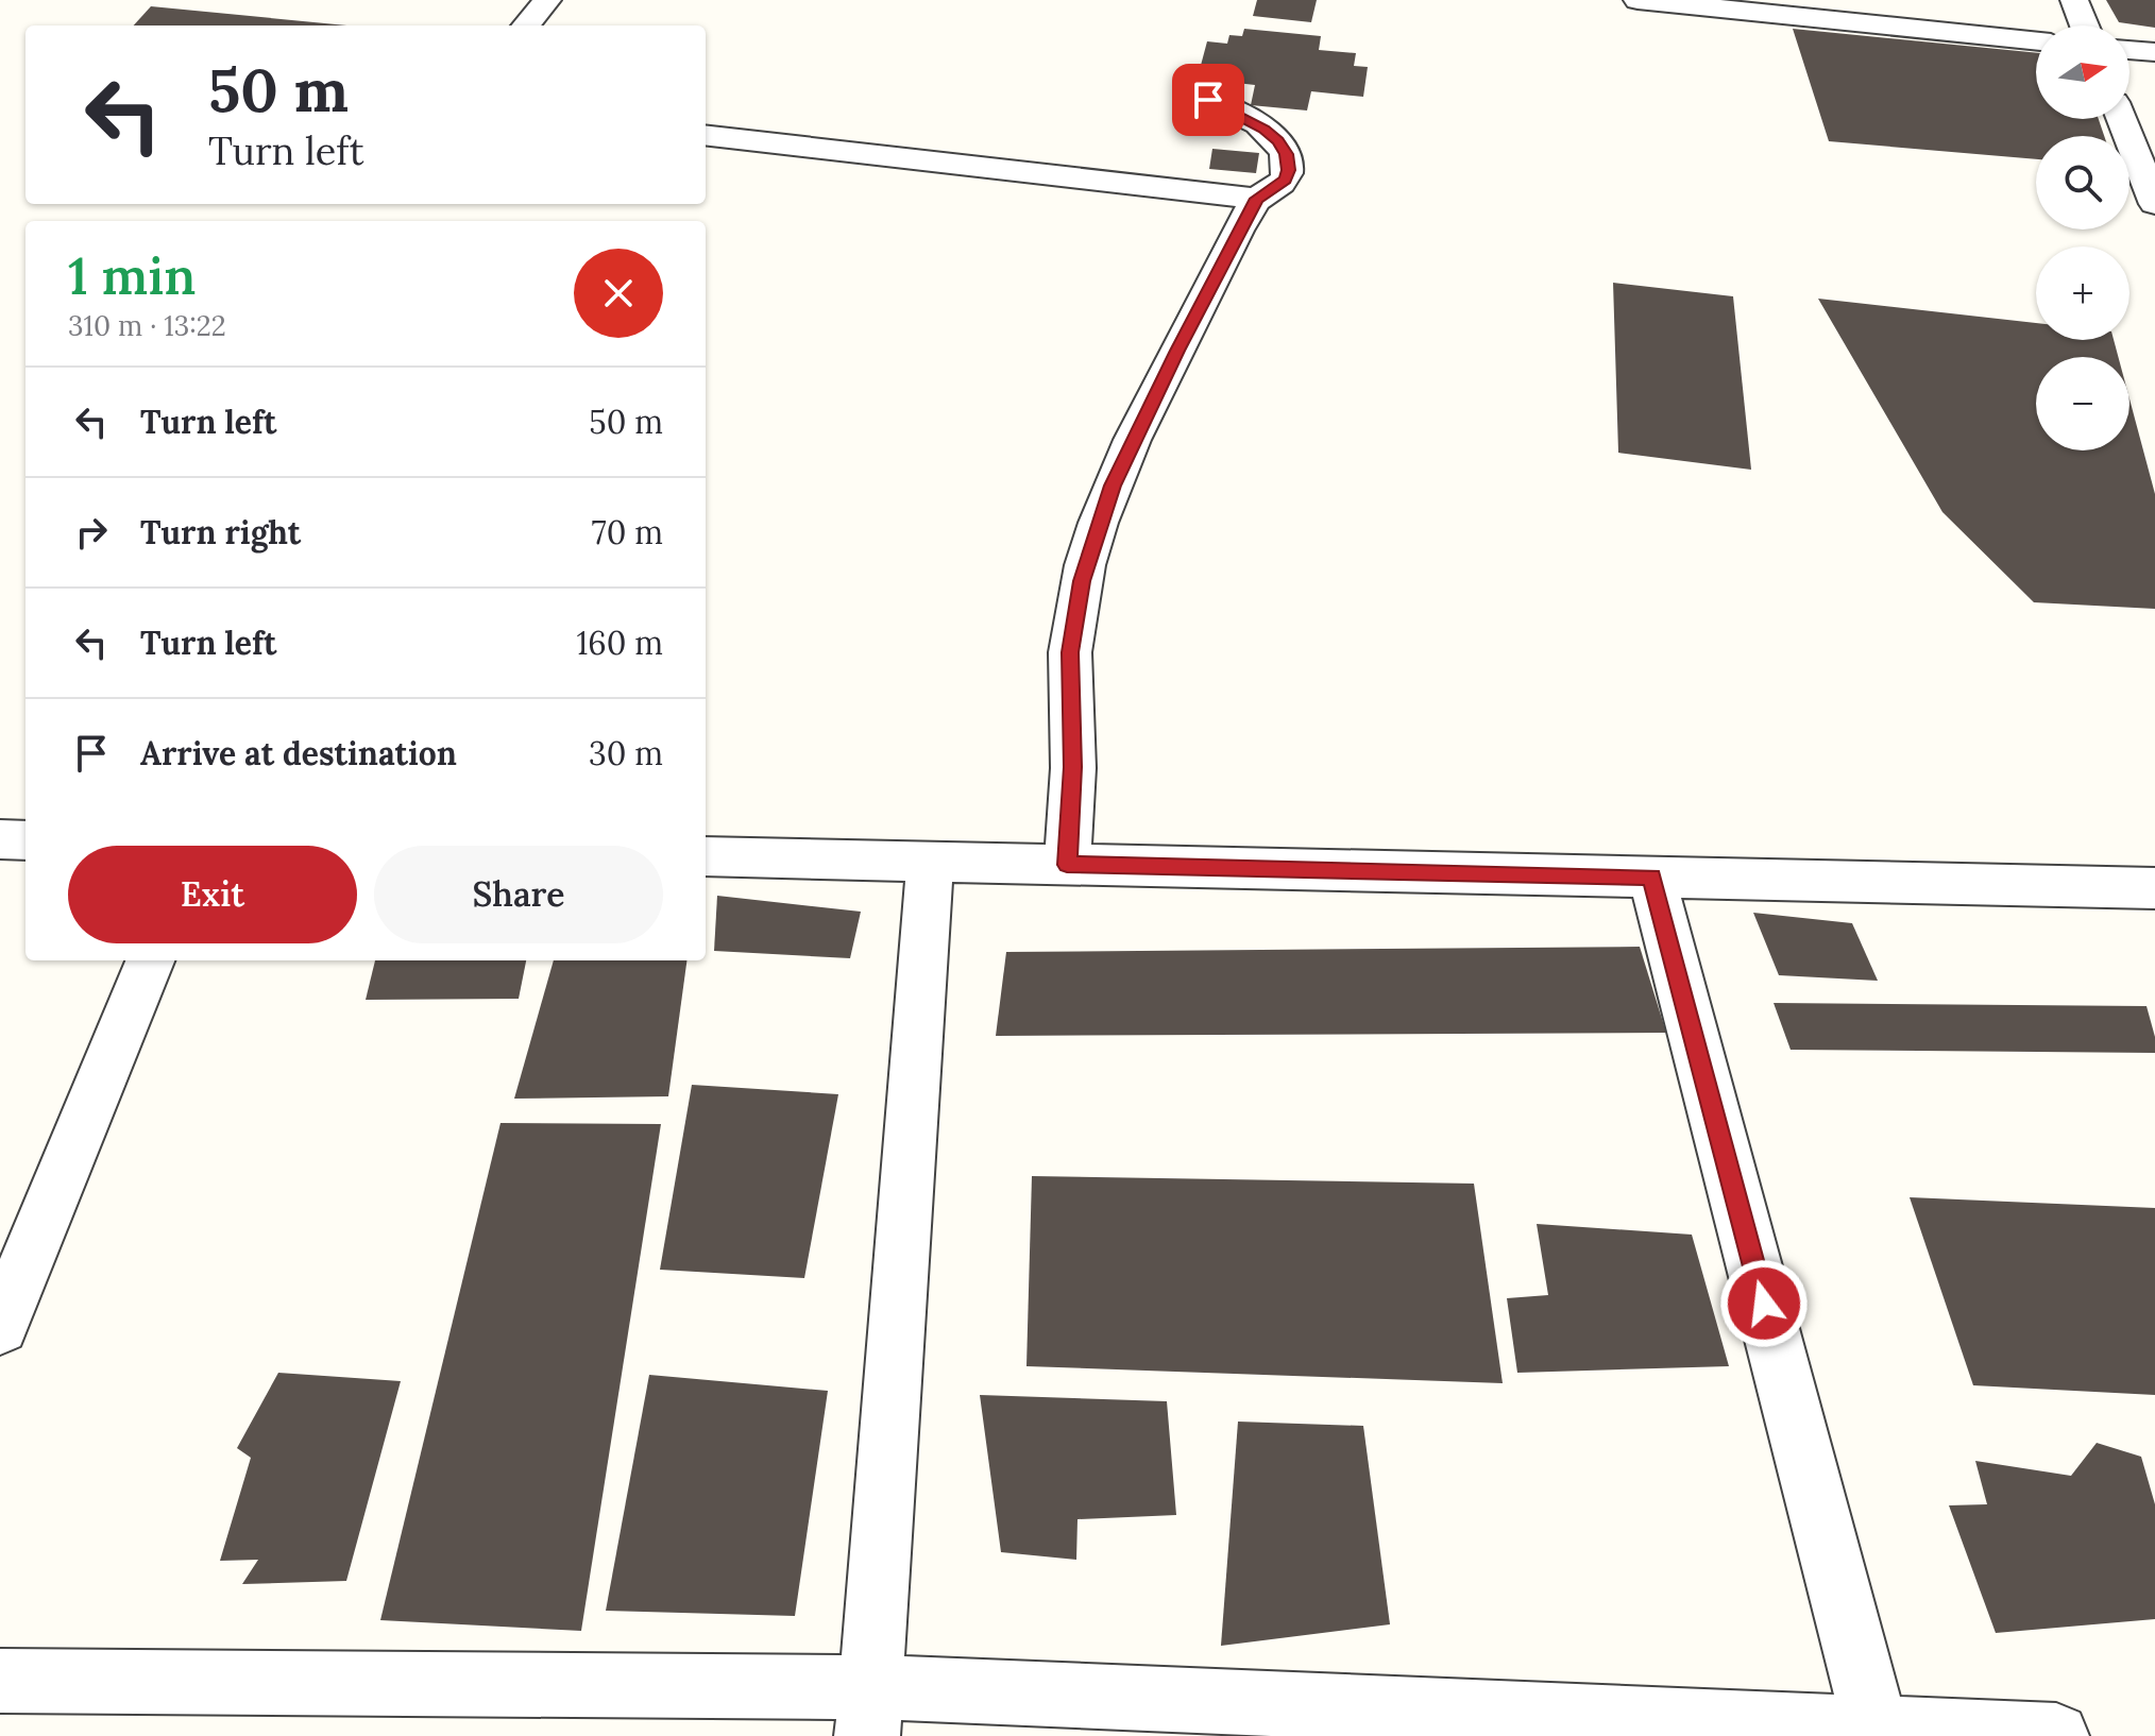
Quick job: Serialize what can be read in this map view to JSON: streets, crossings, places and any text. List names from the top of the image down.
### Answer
{
  "north": "right",
  "page": {
    "map_buttons": ["+", "−"],
    "turn": ["50 m", "Turn left"],
    "heading": ["1 min", "310 m · 13:22"],
    "list": [
      {
        "name": "Turn left",
        "value": "50 m"
      },
      {
        "name": "Turn right",
        "value": "70 m"
      },
      {
        "name": "Turn left",
        "value": "160 m"
      },
      {
        "name": "Arrive at destination",
        "value": "30 m"
      }
    ],
    "buttons": ["Exit", "Share"]
  }
}
